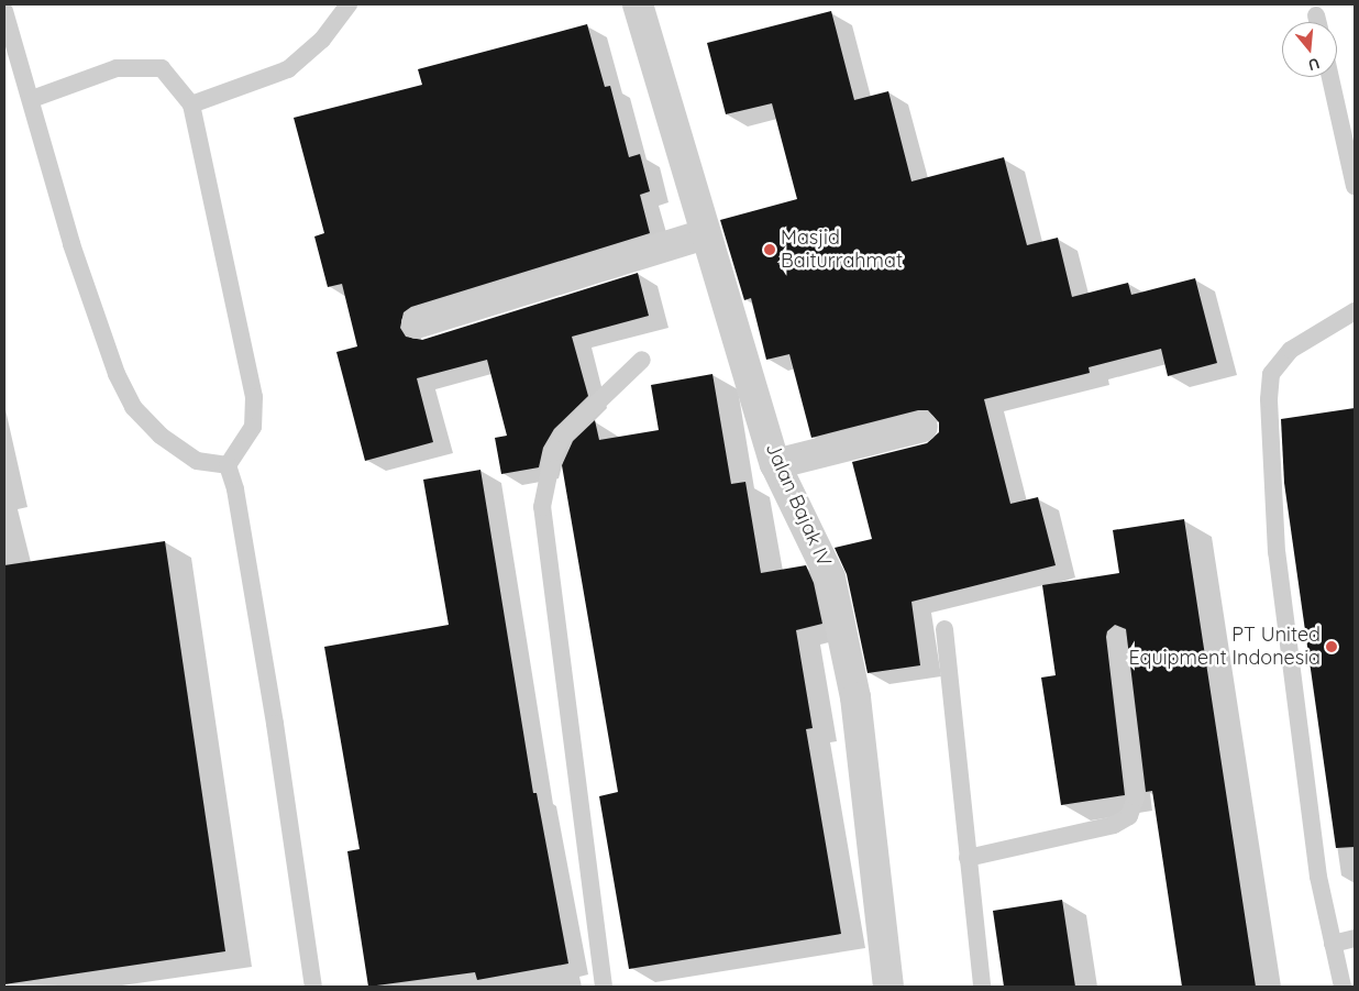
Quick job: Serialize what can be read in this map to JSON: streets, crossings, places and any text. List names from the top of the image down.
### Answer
{
  "streets": {
    "street": ["Jalan Bajak IV"]
  },
  "places": ["Masjid Baiturrahmat", "PT United Equipment Indonesia"],
  "north": "bottom"
}
